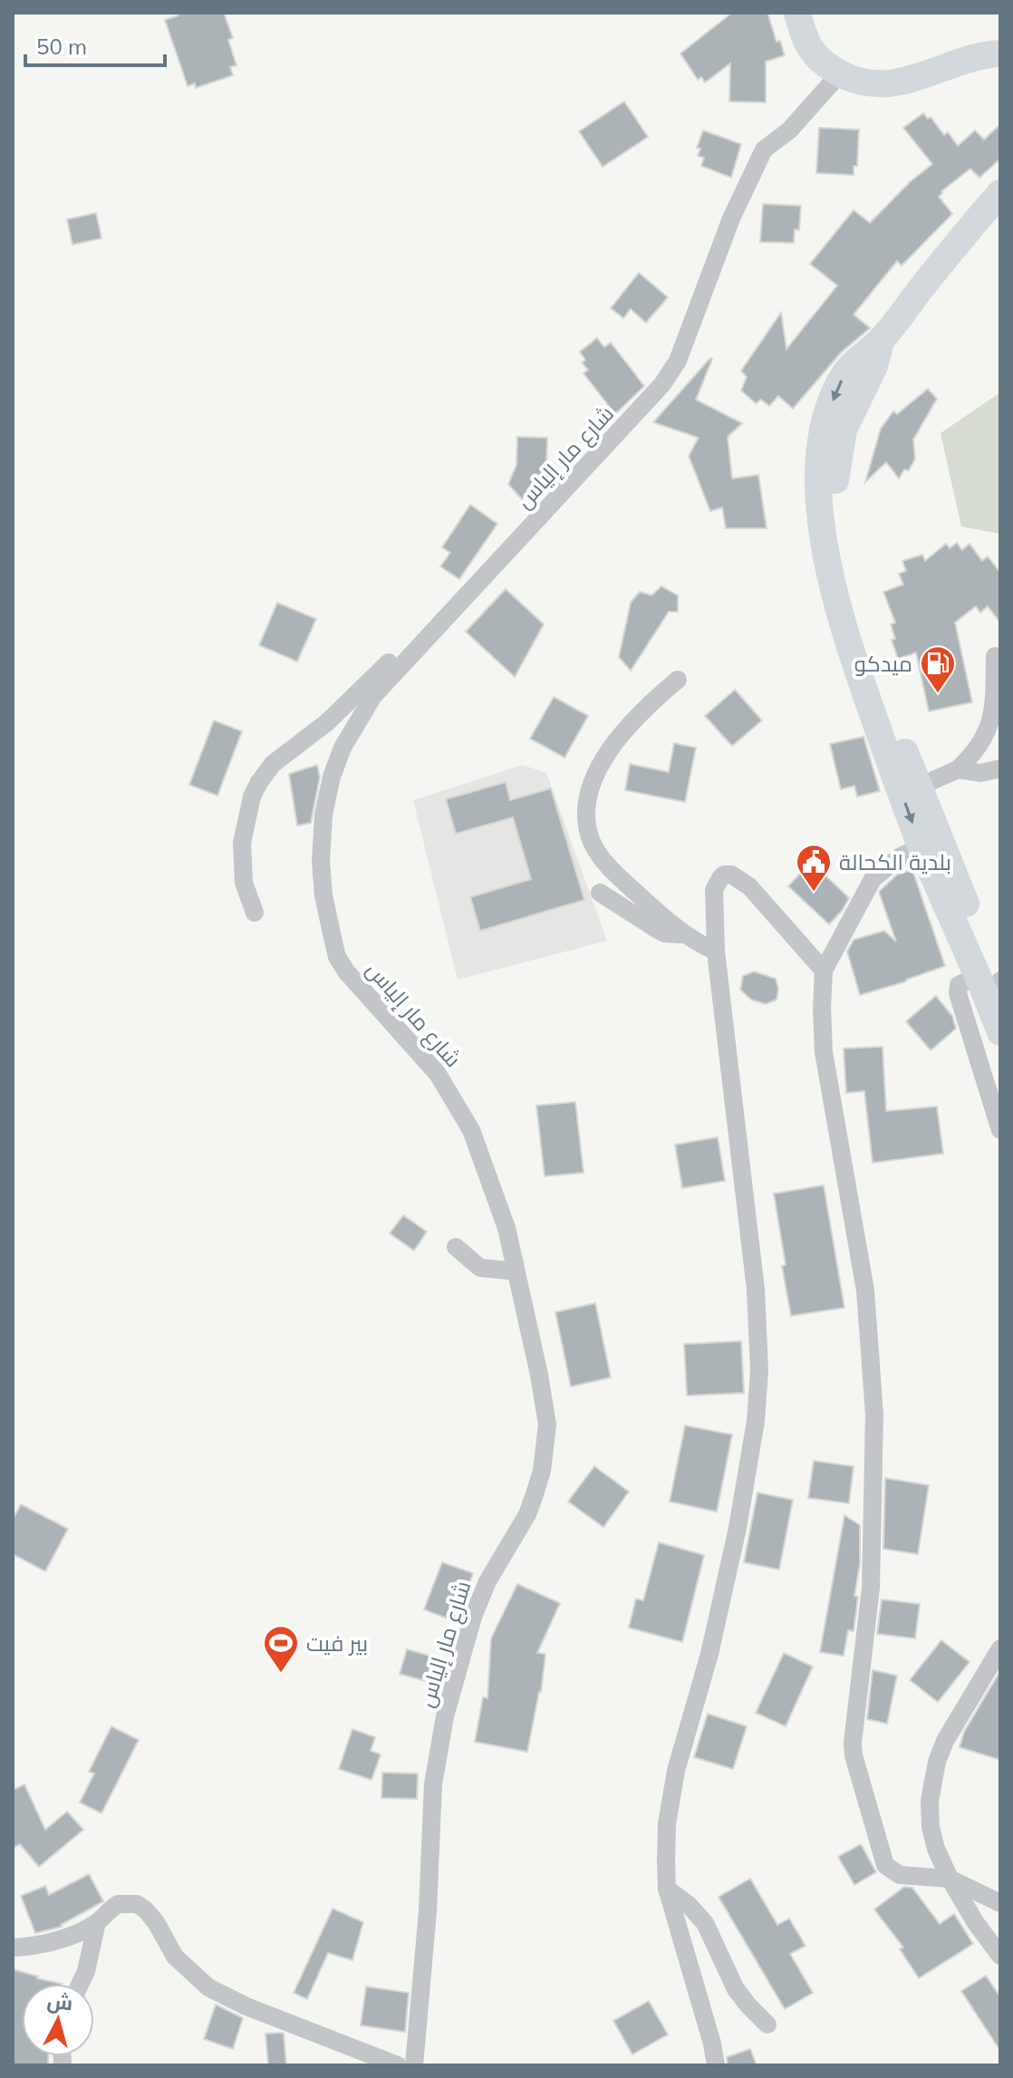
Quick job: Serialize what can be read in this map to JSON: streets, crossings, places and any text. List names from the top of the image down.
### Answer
{
  "streets": {
    "street": ["شارع مار إلياس"]
  },
  "places": {
    "fuel station": ["ميدكو"],
    "public building": ["بلدية الكحالة"],
    "sports": ["بير فيت"]
  },
  "scale_bar": "50 m",
  "north": "top"
}
